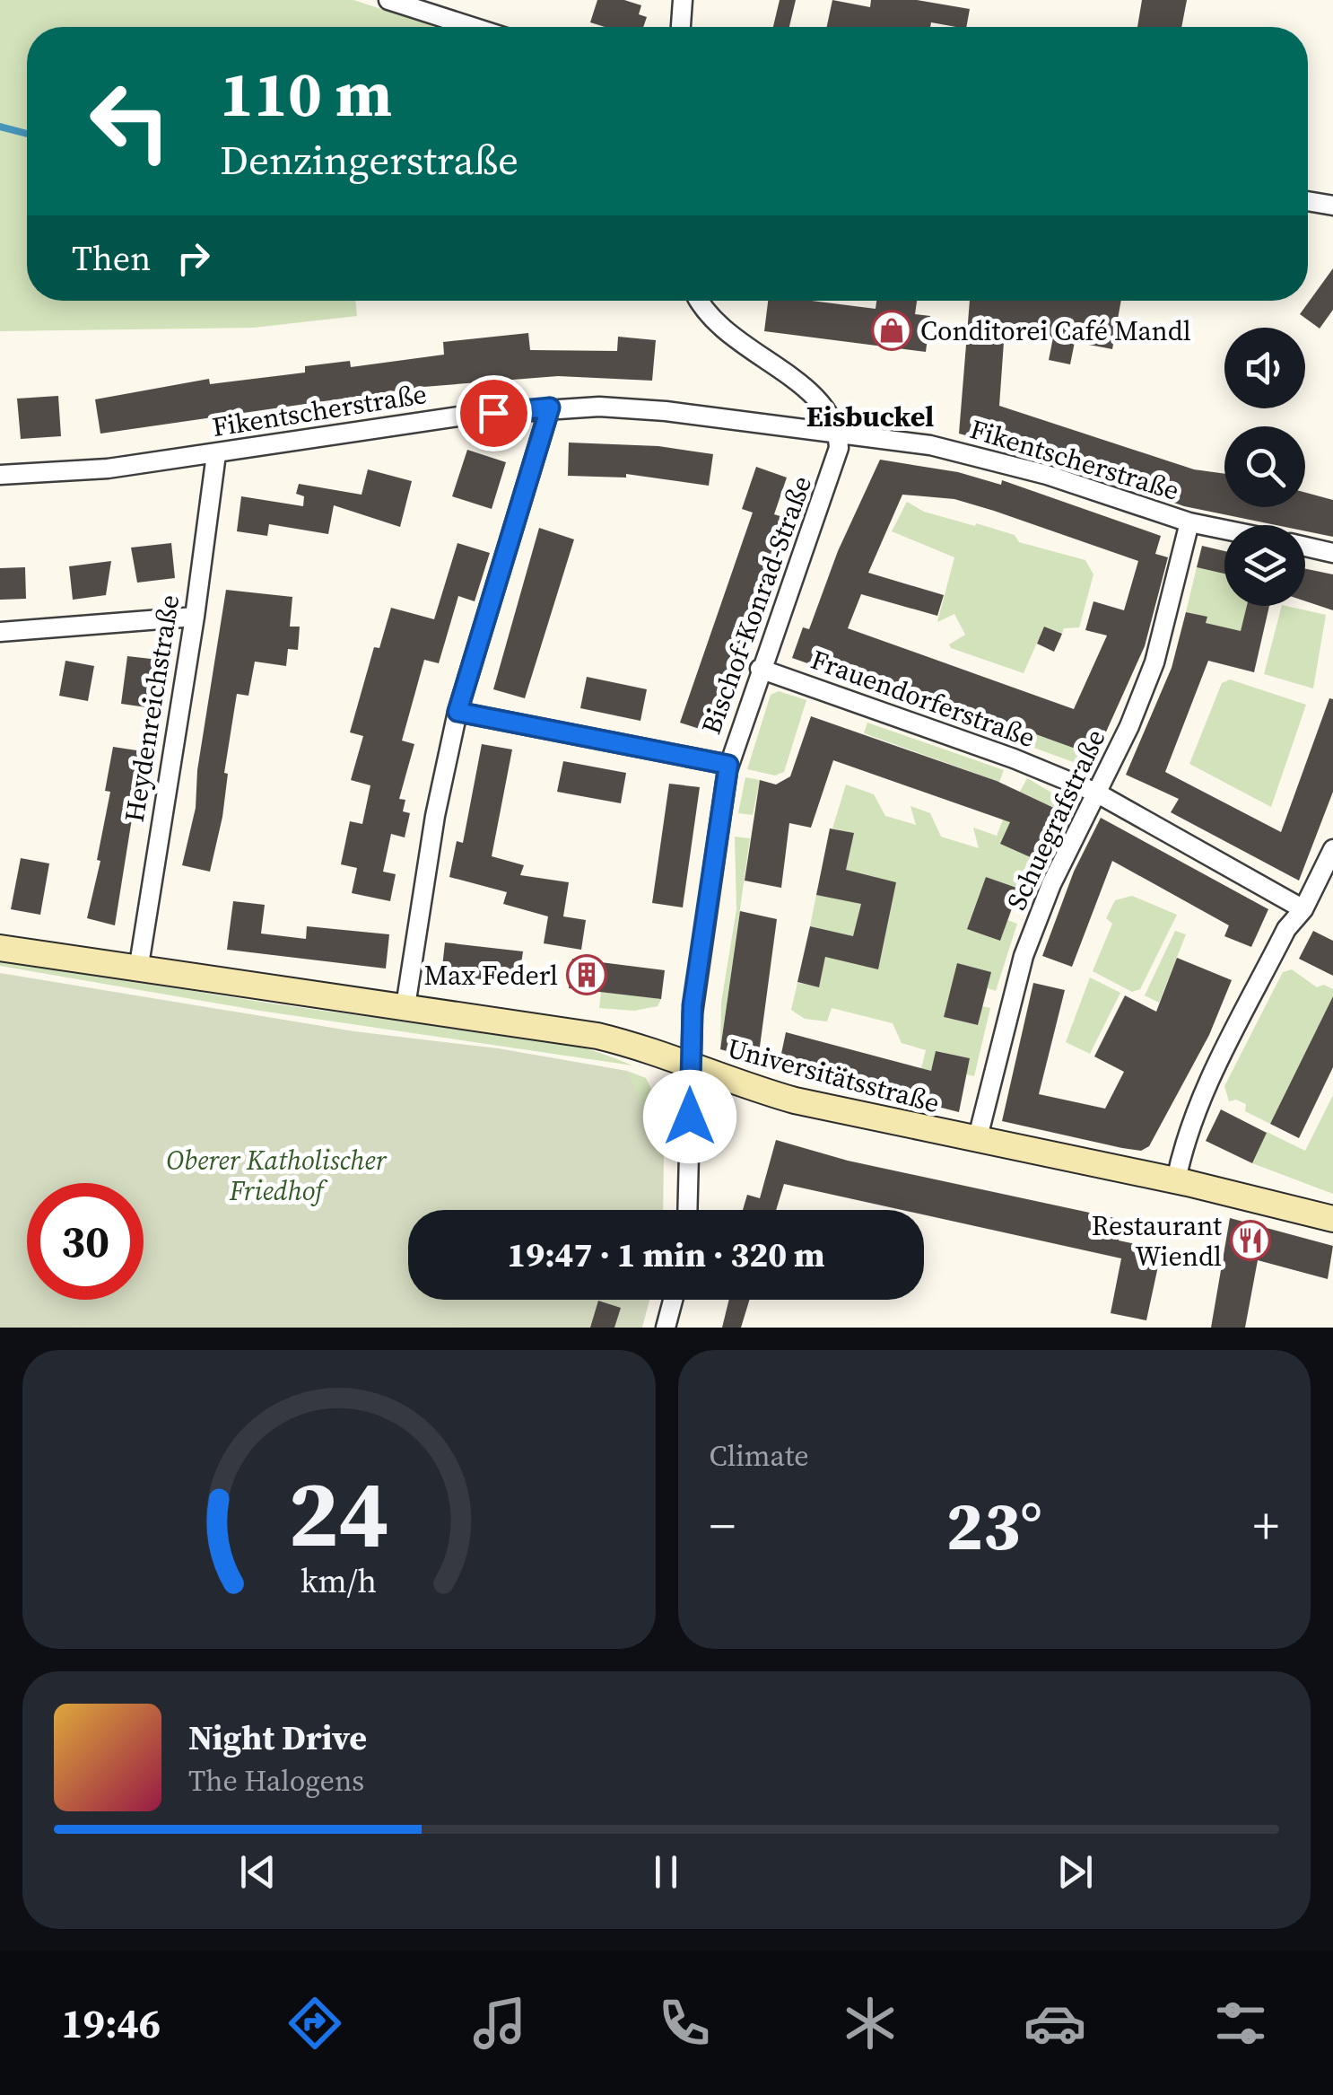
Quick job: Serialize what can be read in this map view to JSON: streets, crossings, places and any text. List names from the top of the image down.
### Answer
{
  "streets": {
    "street": [
      "Fikentscherstraße",
      "Bischof-Konrad-Straße",
      "Frauendorferstraße",
      "Heydenreichstraße",
      "Schuegrafstraße",
      "Universitätsstraße"
    ]
  },
  "crossings": [
    ["Fikentscherstraße", "Bischof-Konrad-Straße"],
    ["Fikentscherstraße", "Heydenreichstraße"],
    ["Fikentscherstraße", "Schuegrafstraße"],
    ["Bischof-Konrad-Straße", "Frauendorferstraße"],
    ["Bischof-Konrad-Straße", "Universitätsstraße"],
    ["Frauendorferstraße", "Schuegrafstraße"],
    ["Heydenreichstraße", "Universitätsstraße"],
    ["Schuegrafstraße", "Universitätsstraße"]
  ],
  "districts": ["Eisbuckel"],
  "parks": ["Oberer Katholischer Friedhof"],
  "places": {
    "shop": ["Conditorei Café Mandl"],
    "building": ["Max Federl"],
    "restaurant": ["Restaurant Wiendl"]
  },
  "page": {
    "turn": ["110 m", "Denzingerstraße"],
    "then": "Then",
    "limit": "30",
    "trip": "19:47 · 1 min · 320 m",
    "tile": "Climate",
    "heat": ["−", "23°", "+"],
    "song": ["Night Drive", "The Halogens"],
    "tabs": "19:46",
    "gauge": ["24", "km/h"]
  }
}
